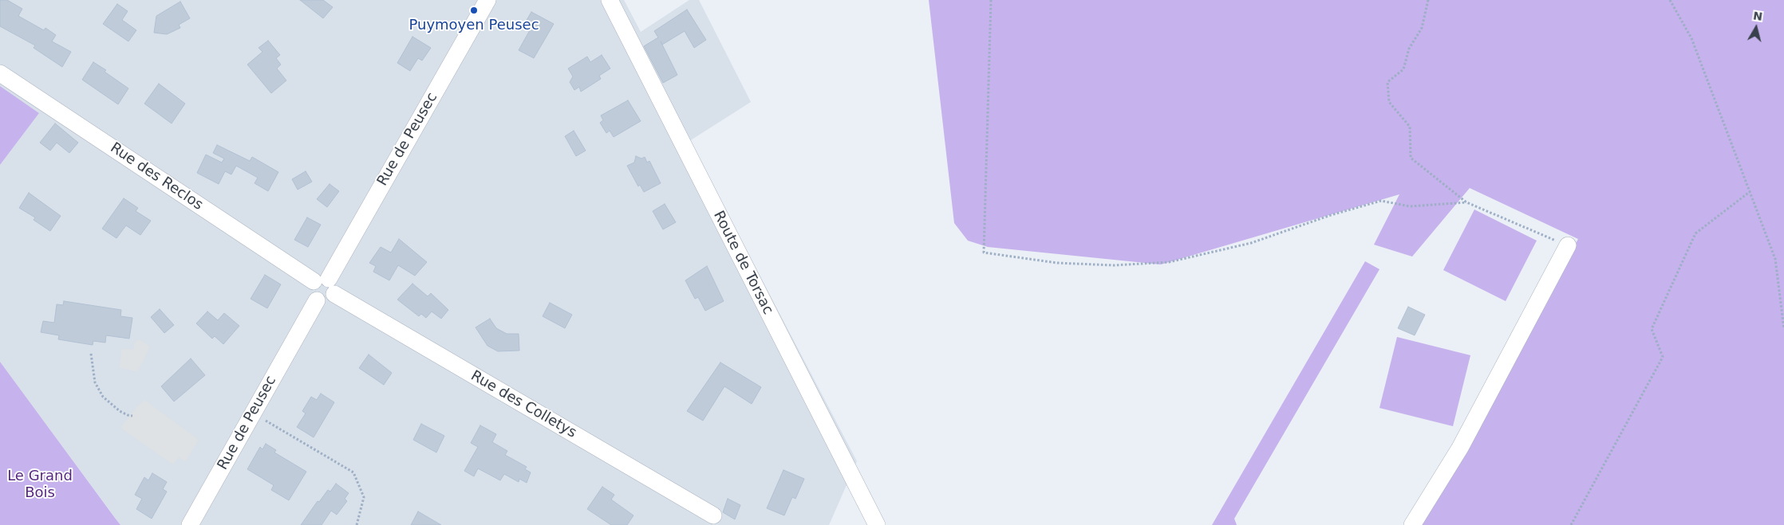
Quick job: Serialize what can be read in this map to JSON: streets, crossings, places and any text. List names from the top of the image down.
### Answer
{
  "streets": {
    "street": [
      "Rue de Peusec",
      "Rue des Reclos",
      "Route de Torsac",
      "Rue des Colletys"
    ]
  },
  "crossings": [
    ["Rue de Peusec", "Rue des Reclos"],
    ["Rue de Peusec", "Rue des Colletys"],
    ["Rue des Reclos", "Rue des Colletys"]
  ],
  "parks": ["Le Grand Bois"],
  "places": ["Puymoyen Peusec"],
  "north": "top"
}
